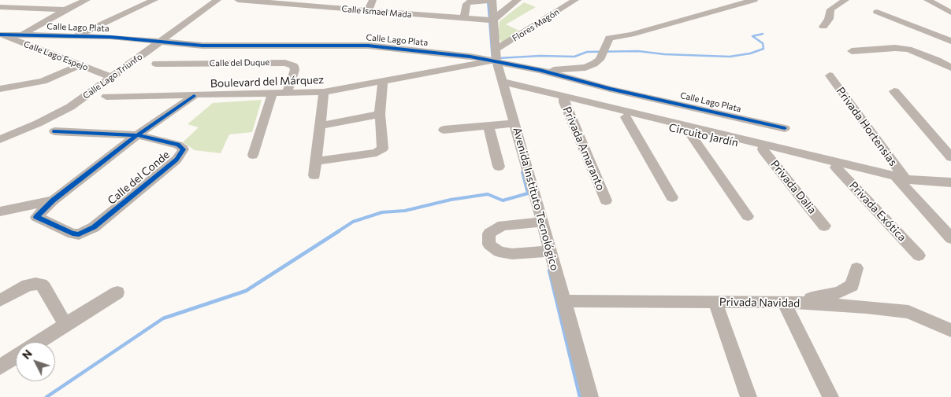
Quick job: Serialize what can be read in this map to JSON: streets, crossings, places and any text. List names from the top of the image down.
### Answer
{
  "streets": {
    "street": [
      "Calle Ismael Mada",
      "Flores Magón",
      "Calle Lago Plata",
      "Calle Lago Espejo",
      "Calle del Duque",
      "Calle Lago Triunfo",
      "Boulevard del Márquez",
      "Privada Hortensias",
      "Circuito Jardín",
      "Privada Amaranto",
      "Calle del Conde",
      "Privada Dalia",
      "Avenida Instituto Tecnológico",
      "Privada Exótica",
      "Privada Navidad"
    ]
  },
  "crossings": [
    ["Calle Ismael Mada", "Avenida Instituto Tecnológico"],
    ["Flores Magón", "Calle Lago Plata"],
    ["Flores Magón", "Boulevard del Márquez"],
    ["Flores Magón", "Avenida Instituto Tecnológico"],
    ["Calle Lago Plata", "Calle Lago Espejo"],
    ["Calle Lago Plata", "Calle Lago Triunfo"],
    ["Calle Lago Plata", "Boulevard del Márquez"],
    ["Calle Lago Plata", "Avenida Instituto Tecnológico"],
    ["Calle Lago Espejo", "Calle Lago Triunfo"],
    ["Calle del Duque", "Boulevard del Márquez"],
    ["Boulevard del Márquez", "Avenida Instituto Tecnológico"],
    ["Privada Hortensias", "Circuito Jardín"],
    ["Circuito Jardín", "Privada Amaranto"],
    ["Circuito Jardín", "Privada Dalia"],
    ["Circuito Jardín", "Avenida Instituto Tecnológico"],
    ["Circuito Jardín", "Privada Exótica"],
    ["Avenida Instituto Tecnológico", "Privada Navidad"]
  ],
  "north": "top left"
}
